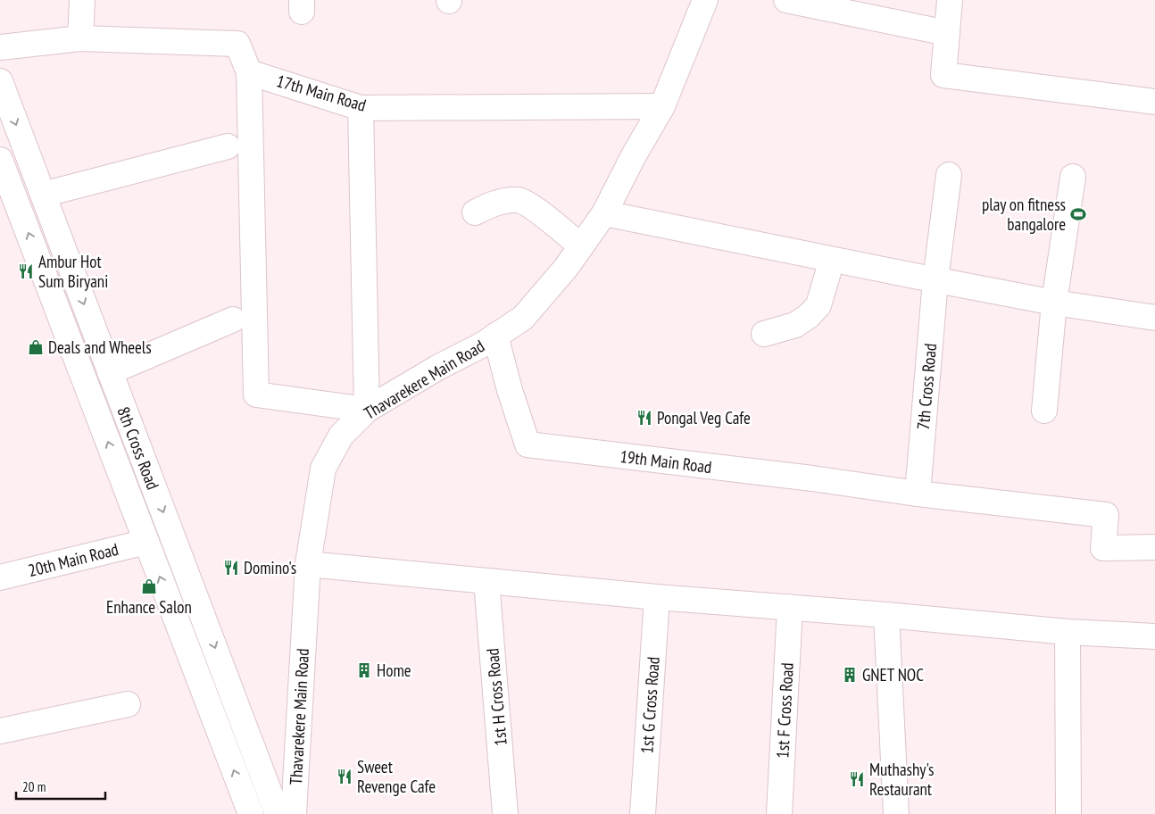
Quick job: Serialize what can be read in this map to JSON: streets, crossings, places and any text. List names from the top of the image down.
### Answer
{
  "streets": {
    "street": [
      "17th Main Road",
      "Thavarekere Main Road",
      "7th Cross Road",
      "8th Cross Road",
      "19th Main Road",
      "20th Main Road",
      "1st H Cross Road",
      "1st G Cross Road",
      "1st F Cross Road"
    ]
  },
  "crossings": [
    ["17th Main Road", "Thavarekere Main Road"],
    ["Thavarekere Main Road", "19th Main Road"],
    ["7th Cross Road", "19th Main Road"],
    ["8th Cross Road", "20th Main Road"]
  ],
  "places": {
    "sports": ["play on fitness bangalore"],
    "restaurant": [
      "Ambur Hot Sum Biryani",
      "Pongal Veg Cafe",
      "Domino's",
      "Sweet Revenge Cafe",
      "Muthashy's Restaurant"
    ],
    "shop": ["Deals and Wheels", "Enhance Salon"],
    "building": ["Home", "GNET NOC"]
  },
  "scale_bar": "20 m"
}
